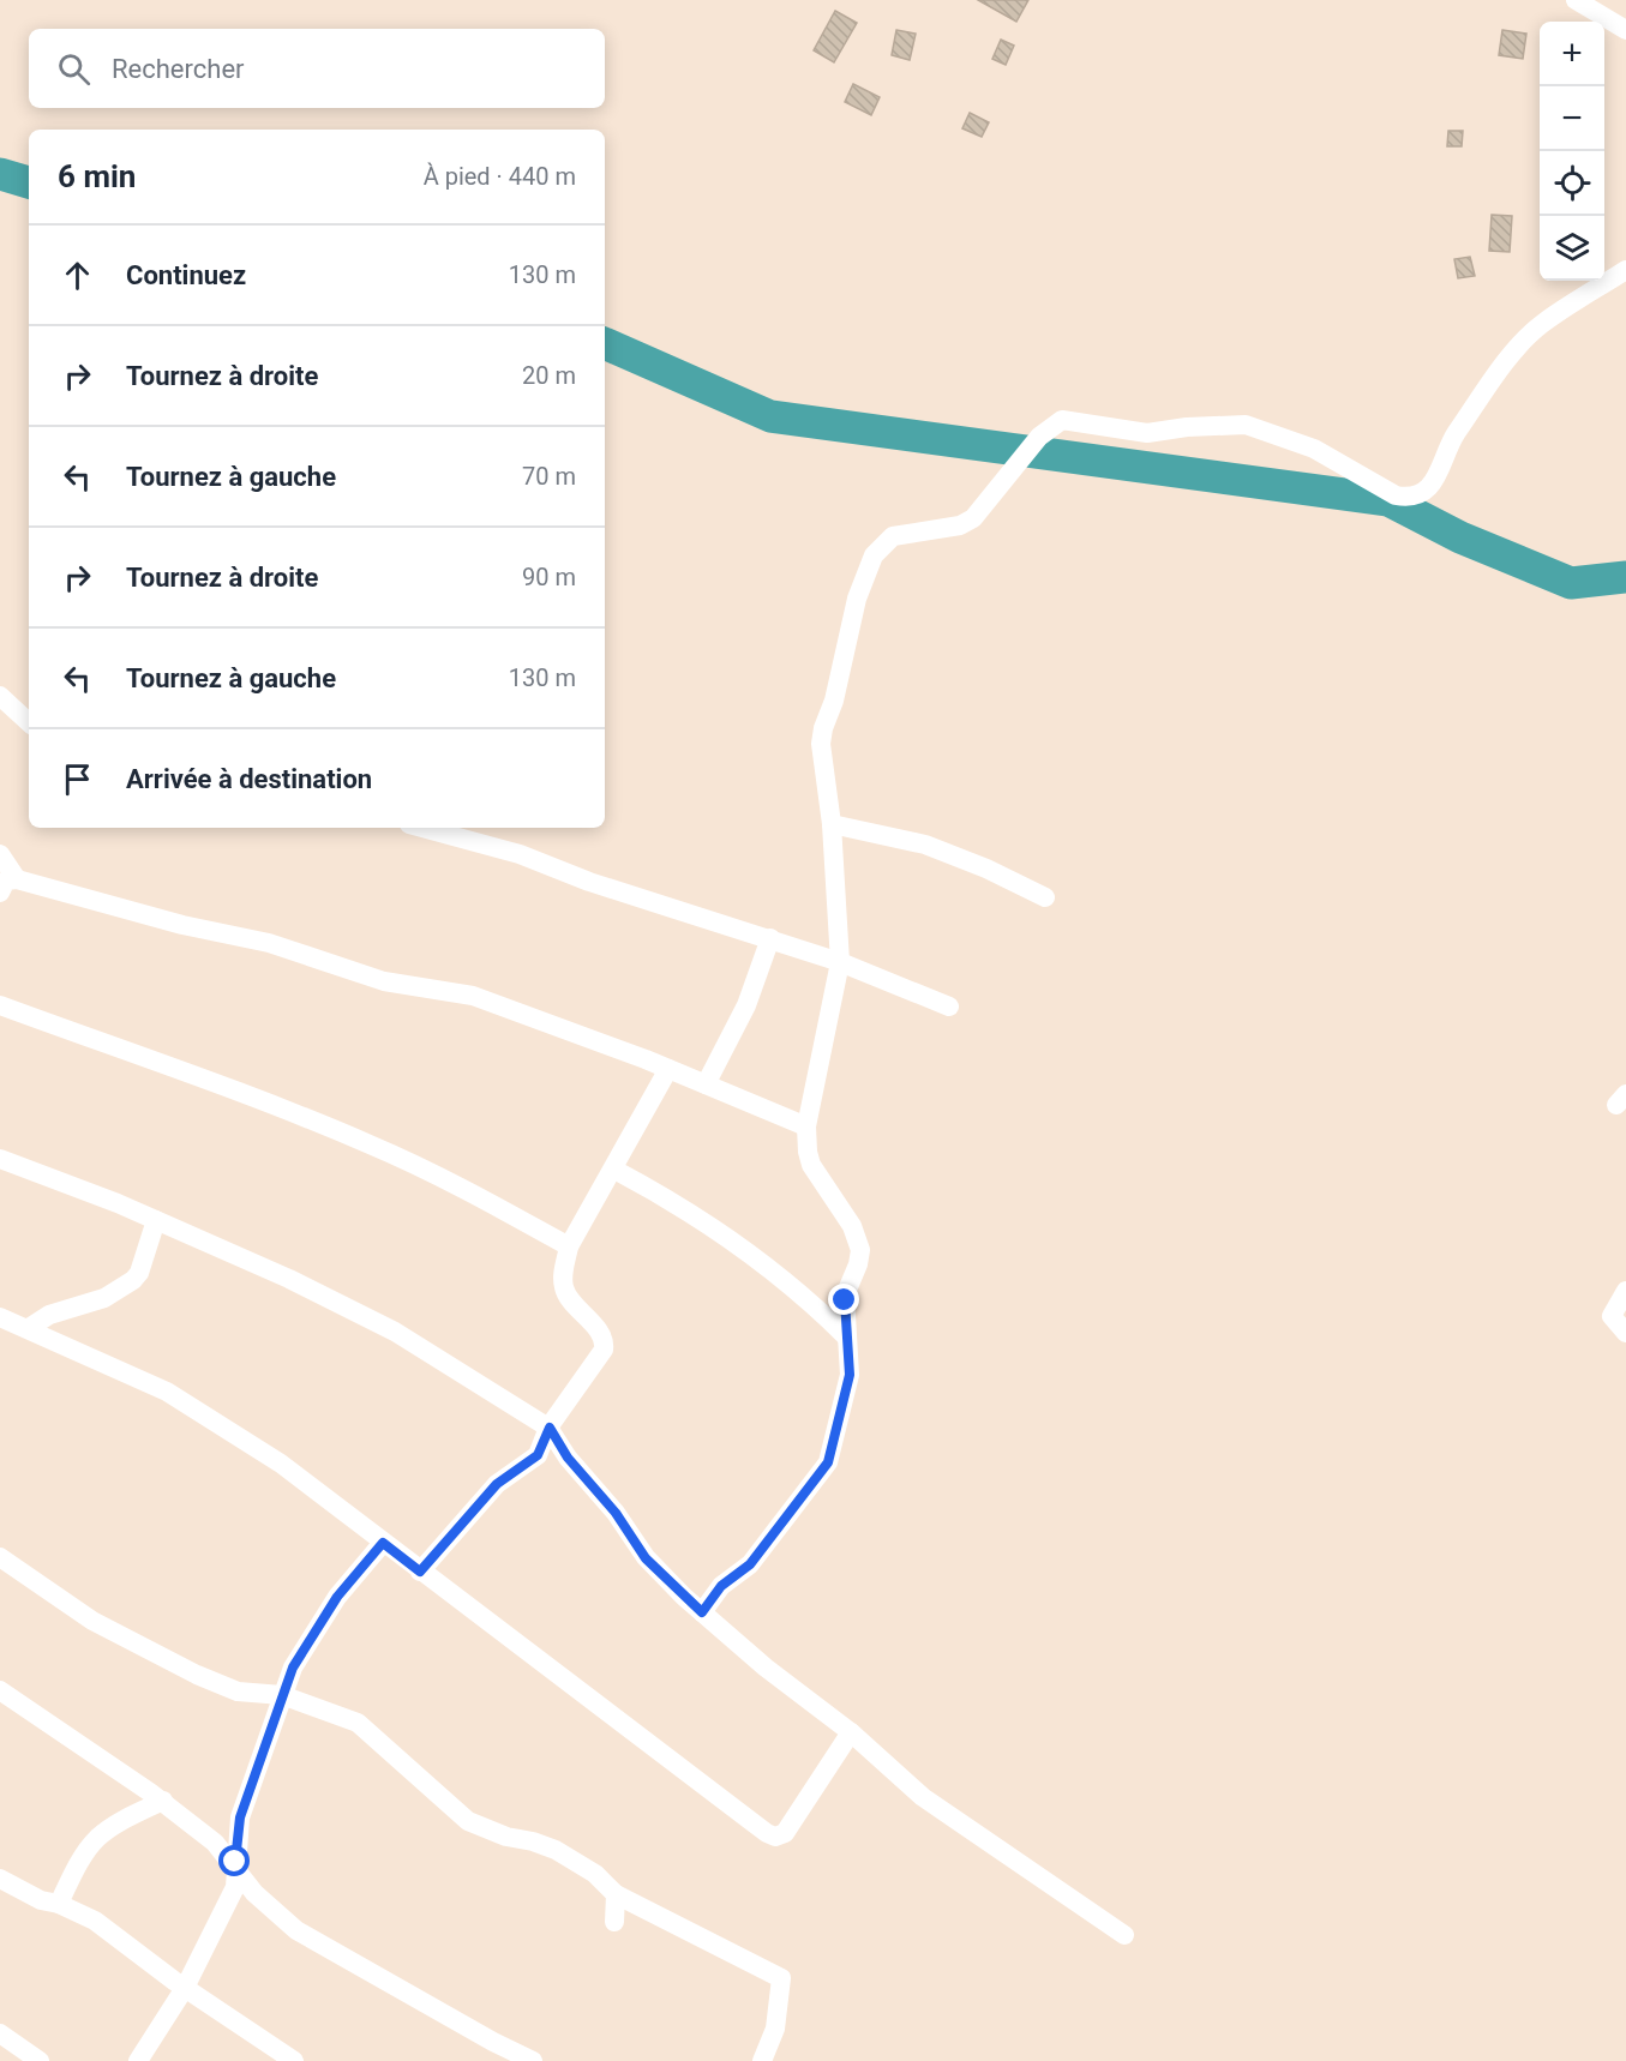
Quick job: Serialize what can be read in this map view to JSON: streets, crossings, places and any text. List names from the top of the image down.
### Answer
{
  "page": {
    "map_buttons": ["+", "−"],
    "search": "Rechercher",
    "heading": ["6 min", "À pied · 440 m"],
    "list": [
      ["Continuez", "130 m"],
      ["Tournez à droite", "20 m"],
      ["Tournez à gauche", "70 m"],
      ["Tournez à droite", "90 m"],
      ["Tournez à gauche", "130 m"],
      "Arrivée à destination"
    ]
  }
}
